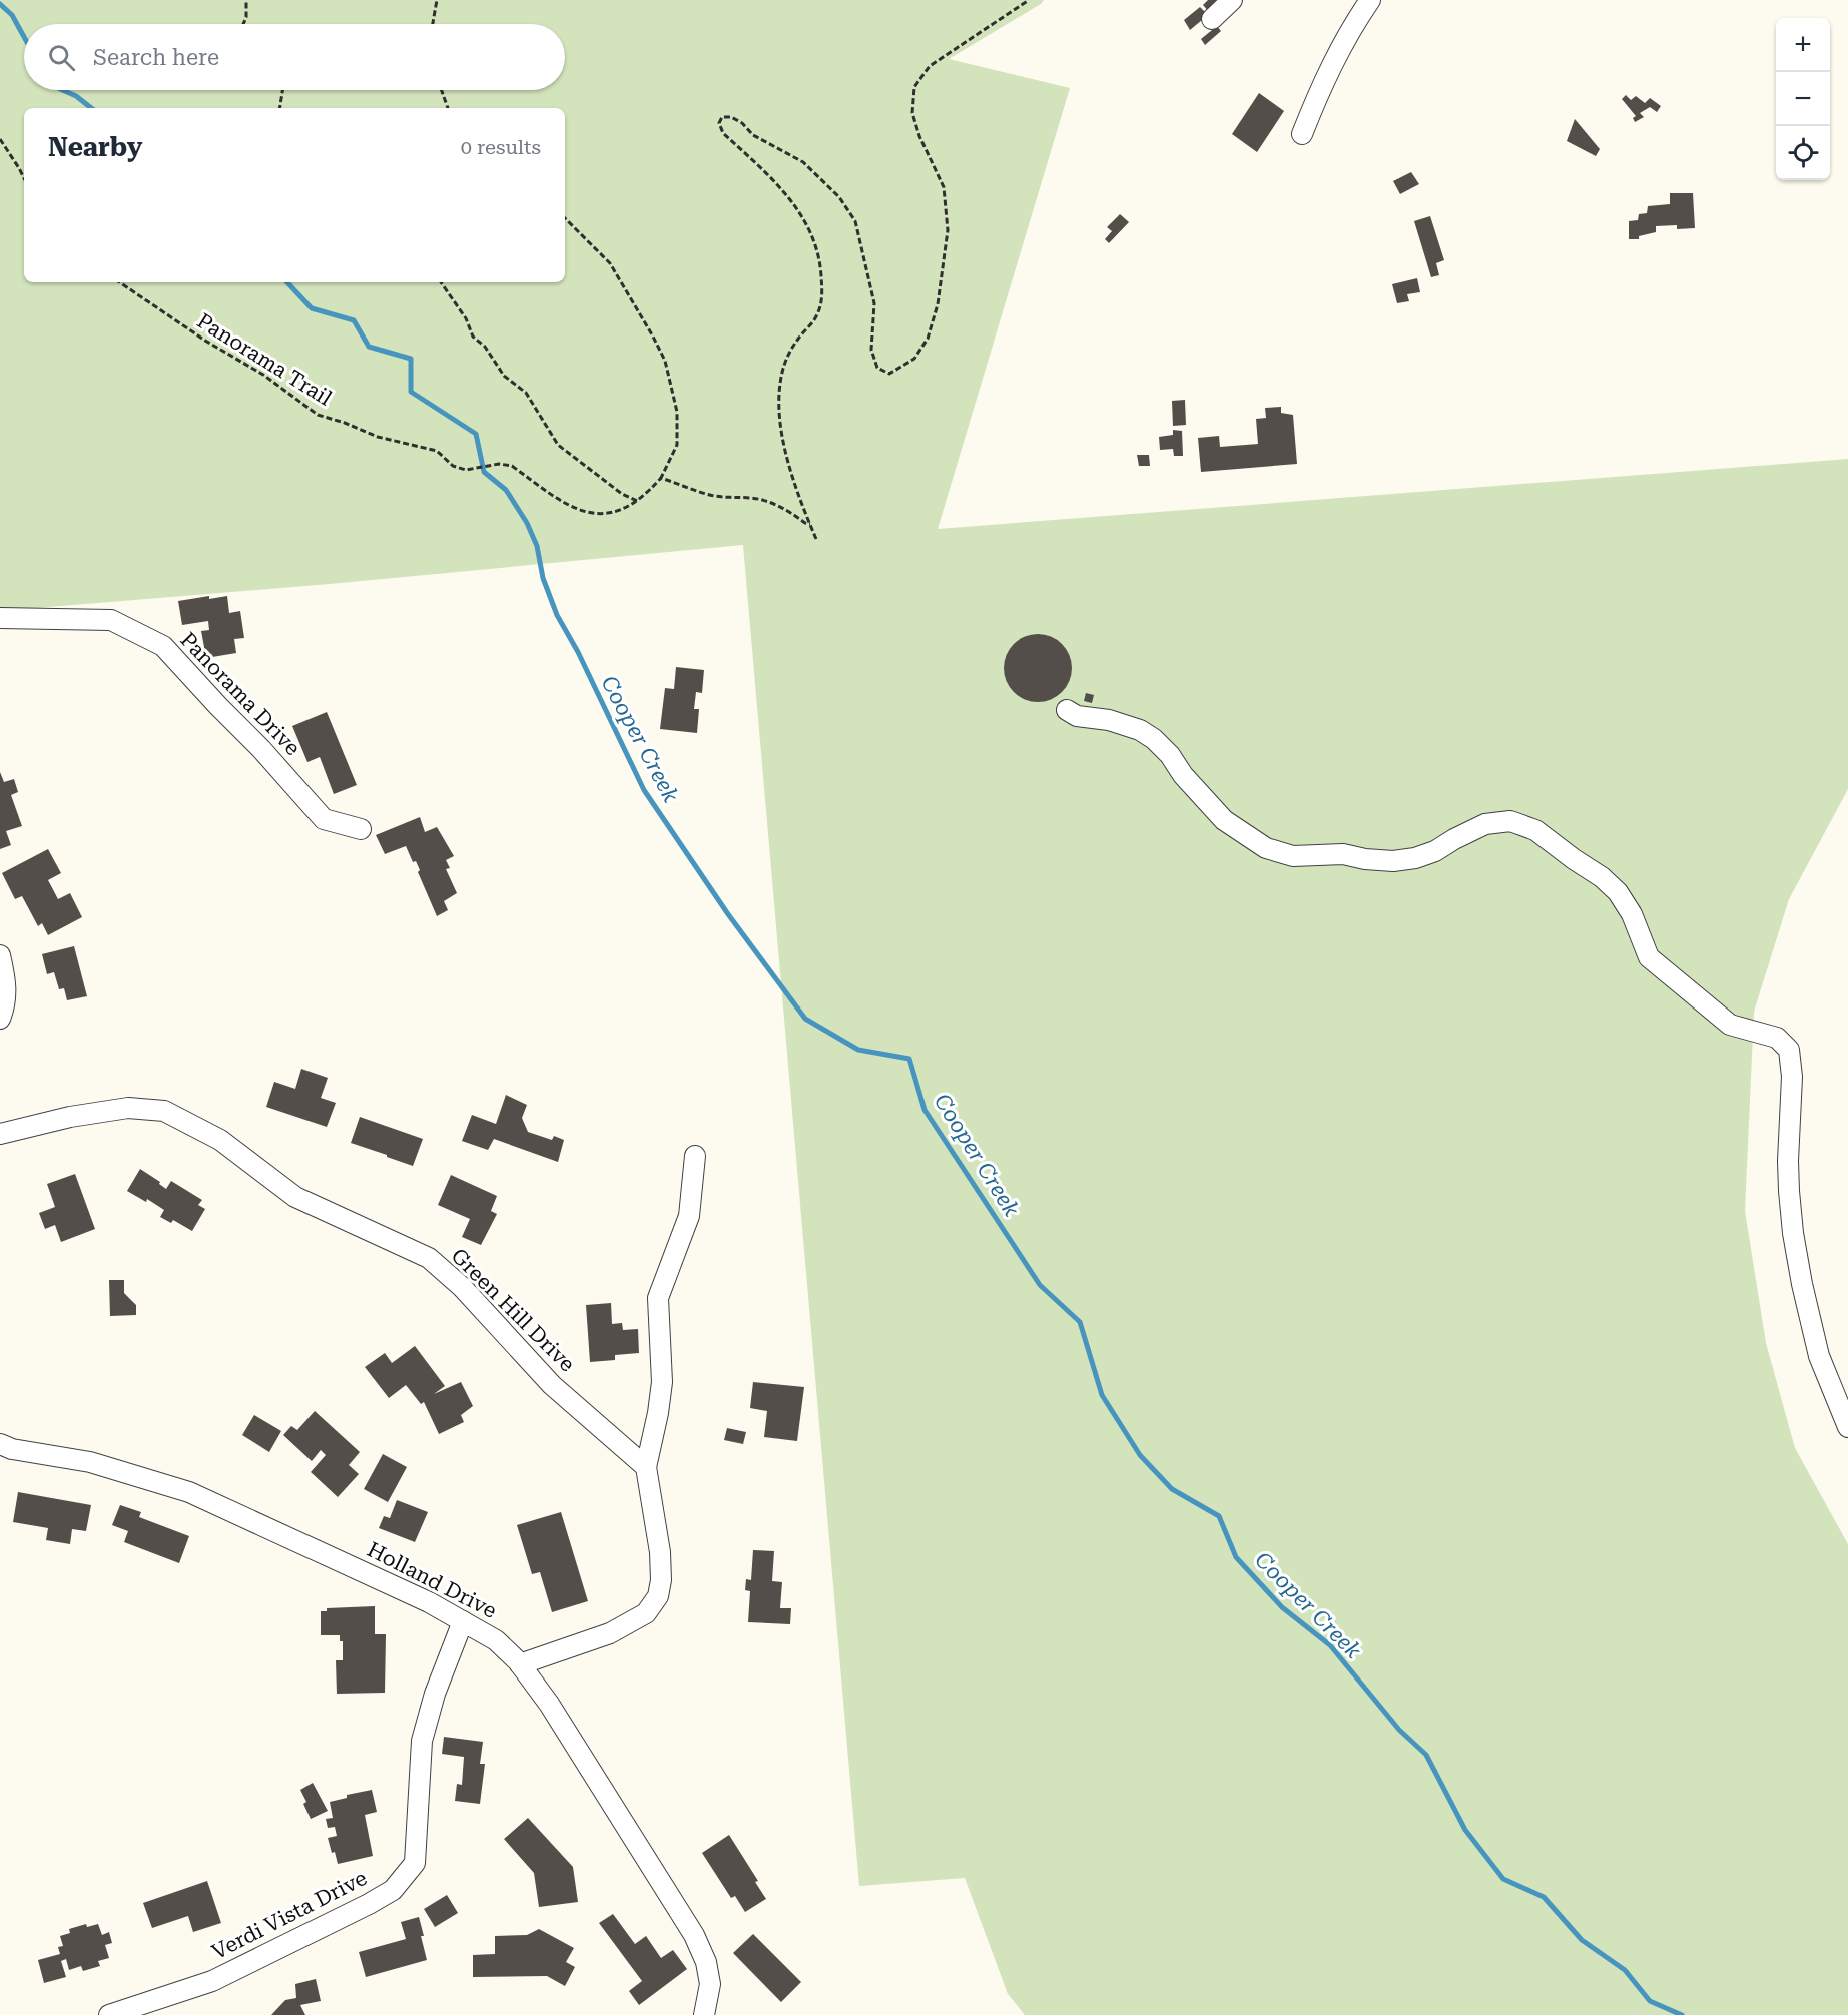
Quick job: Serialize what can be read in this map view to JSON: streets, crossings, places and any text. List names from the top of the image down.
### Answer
{
  "streets": {
    "street": [
      "Panorama Drive",
      "Green Hill Drive",
      "Holland Drive",
      "Verdi Vista Drive"
    ],
    "path": ["Panorama Trail"]
  },
  "crossings": [
    ["Holland Drive", "Verdi Vista Drive"]
  ],
  "water": ["Cooper Creek"],
  "page": {
    "map_buttons": ["+", "−"],
    "search": "Search here",
    "heading": ["Nearby", "0 results"]
  }
}
